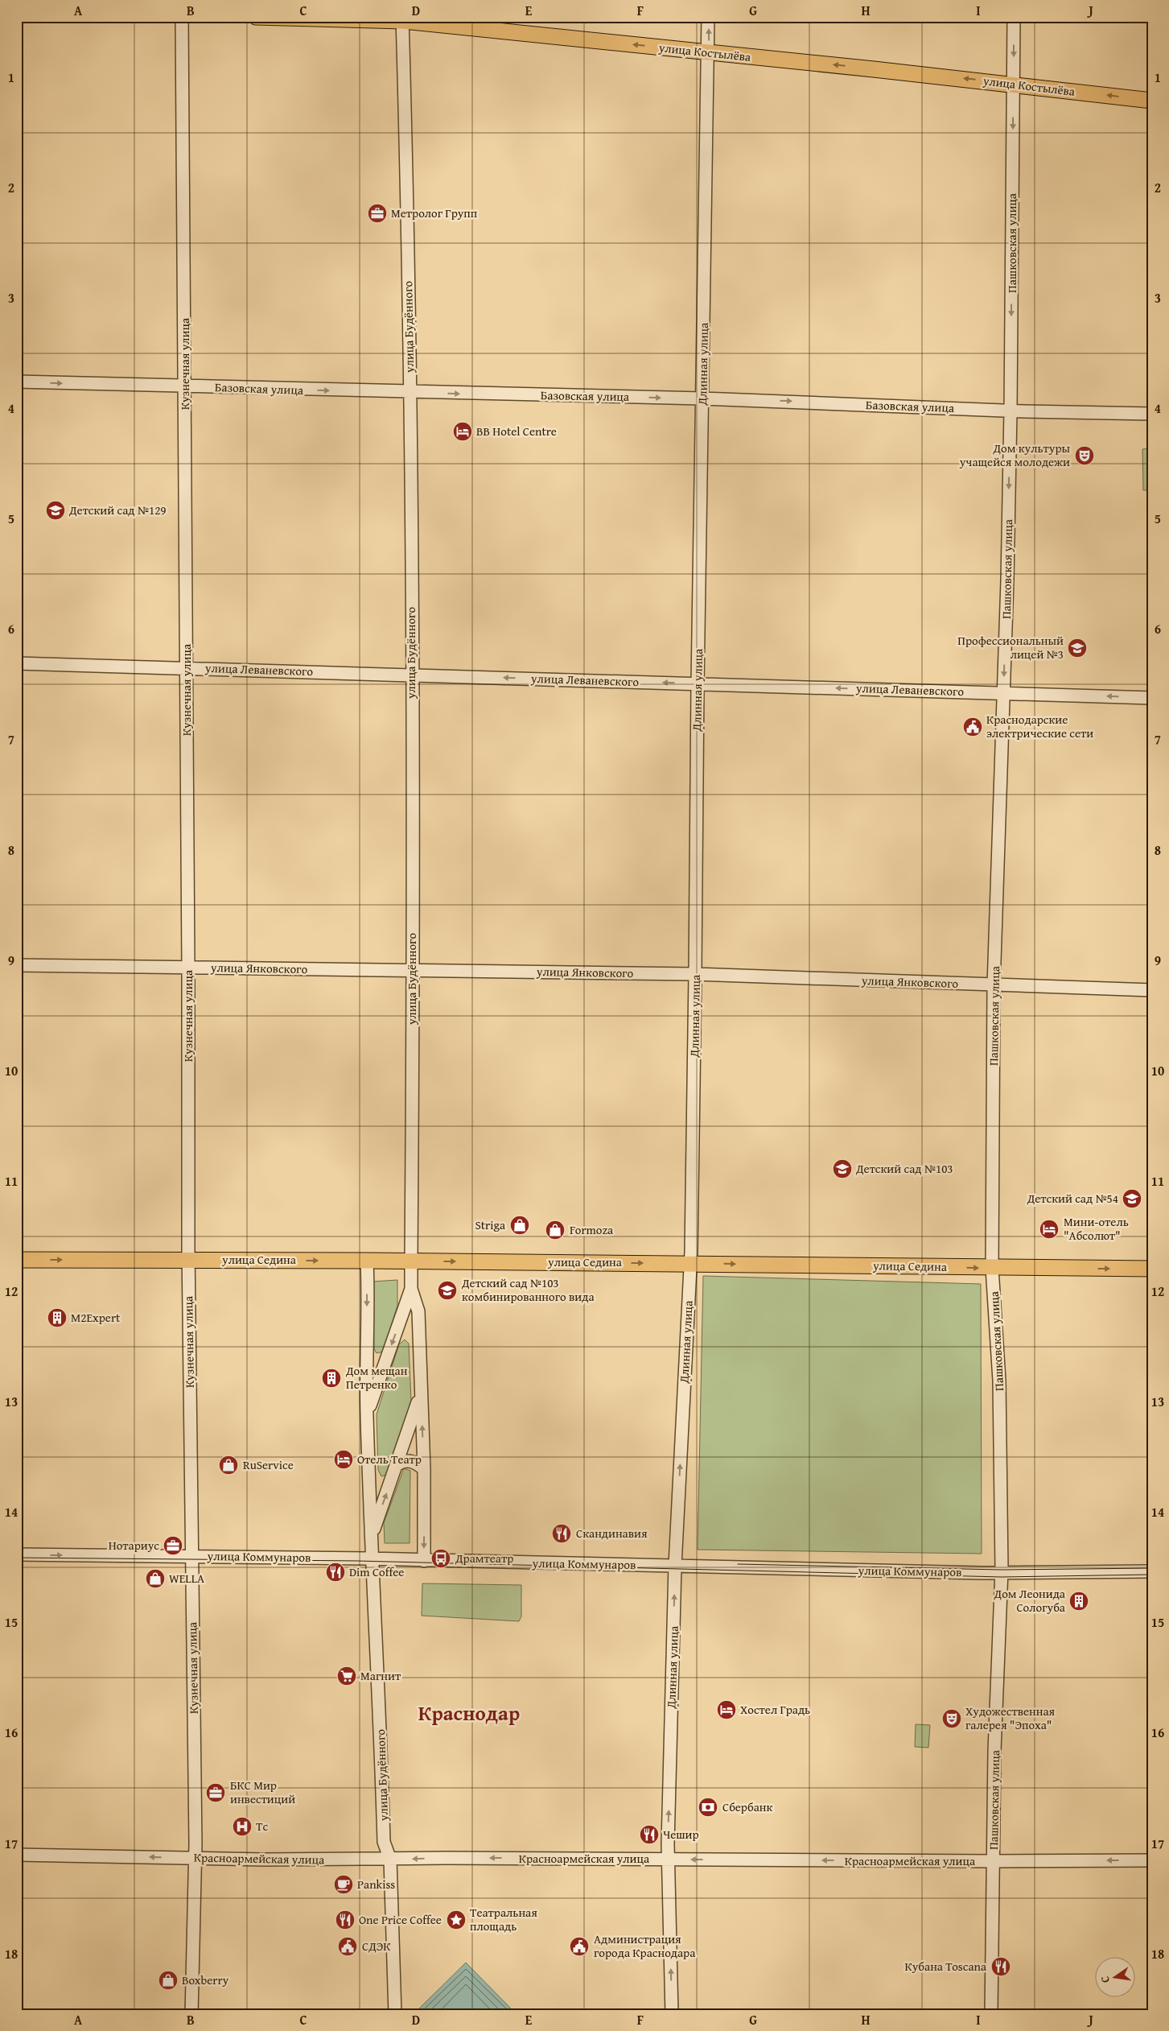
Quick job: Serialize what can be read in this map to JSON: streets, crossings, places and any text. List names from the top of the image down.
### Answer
{
  "streets": {
    "main road": ["улица Костылёва", "улица Седина"],
    "street": [
      "Пашковская улица",
      "улица Будённого",
      "Кузнечная улица",
      "Длинная улица",
      "Базовская улица",
      "улица Леваневского",
      "улица Янковского",
      "улица Коммунаров",
      "Красноармейская улица"
    ]
  },
  "crossings": [
    ["улица Костылёва", "Пашковская улица"],
    ["улица Костылёва", "улица Будённого"],
    ["улица Костылёва", "Длинная улица"],
    ["Пашковская улица", "Базовская улица"],
    ["Пашковская улица", "улица Леваневского"],
    ["Пашковская улица", "улица Янковского"],
    ["Пашковская улица", "улица Седина"],
    ["Пашковская улица", "улица Коммунаров"],
    ["Пашковская улица", "Красноармейская улица"],
    ["улица Будённого", "Базовская улица"],
    ["улица Будённого", "улица Леваневского"],
    ["улица Будённого", "улица Янковского"],
    ["улица Будённого", "улица Седина"],
    ["улица Будённого", "улица Коммунаров"],
    ["улица Будённого", "Красноармейская улица"],
    ["Кузнечная улица", "Базовская улица"],
    ["Кузнечная улица", "улица Леваневского"],
    ["Кузнечная улица", "улица Янковского"],
    ["Кузнечная улица", "улица Седина"],
    ["Кузнечная улица", "улица Коммунаров"],
    ["Кузнечная улица", "Красноармейская улица"],
    ["Длинная улица", "Базовская улица"],
    ["Длинная улица", "улица Леваневского"],
    ["Длинная улица", "улица Янковского"],
    ["Длинная улица", "улица Седина"],
    ["Длинная улица", "улица Коммунаров"],
    ["Длинная улица", "Красноармейская улица"]
  ],
  "one_way": [
    "улица Костылёва",
    "Длинная улица",
    "Базовская улица",
    "улица Леваневского",
    "улица Седина",
    "Красноармейская улица"
  ],
  "districts": ["Краснодар"],
  "places": {
    "office": ["Метролог Групп", "Нотариус", "БКС Мир инвестиций"],
    "hotel": [
      "BB Hotel Centre",
      "Мини-отель \"Абсолют\"",
      "Отель Театр",
      "Хостел Градь"
    ],
    "theatre": ["Дом культуры учащейся молодежи", "Художественная галерея \"Эпоха\""],
    "school or university": [
      "Детский сад №129",
      "Профессиональный лицей №3",
      "Детский сад №103",
      "Детский сад №54",
      "Детский сад №103 комбинированного вида"
    ],
    "public building": ["Краснодарские электрические сети", "СДЭК", "Администрация города Краснодара"],
    "shop": [
      "Striga",
      "Formoza",
      "RuService",
      "WELLA",
      "Boxberry"
    ],
    "building": ["M2Expert", "Дом мещан Петренко", "Дом Леонида Сологуба"],
    "restaurant": [
      "Скандинавия",
      "Dim Coffee",
      "Чешир",
      "One Price Coffee",
      "Кубана Toscana"
    ],
    "bus stop": ["Драмтеатр"],
    "supermarket": ["Магнит"],
    "bank": ["Сбербанк"],
    "hospital": ["Тс"],
    "cafe": ["Pankiss"],
    "place": ["Театральная площадь"]
  },
  "north": "left",
  "grid": {
    "columns": [
      "A",
      "B",
      "C",
      "D",
      "E",
      "F",
      "G",
      "H",
      "I",
      "J"
    ],
    "rows": [
      "1",
      "2",
      "3",
      "4",
      "5",
      "6",
      "7",
      "8",
      "9",
      "10",
      "11",
      "12",
      "13",
      "14",
      "15",
      "16",
      "17",
      "18"
    ]
  }
}
